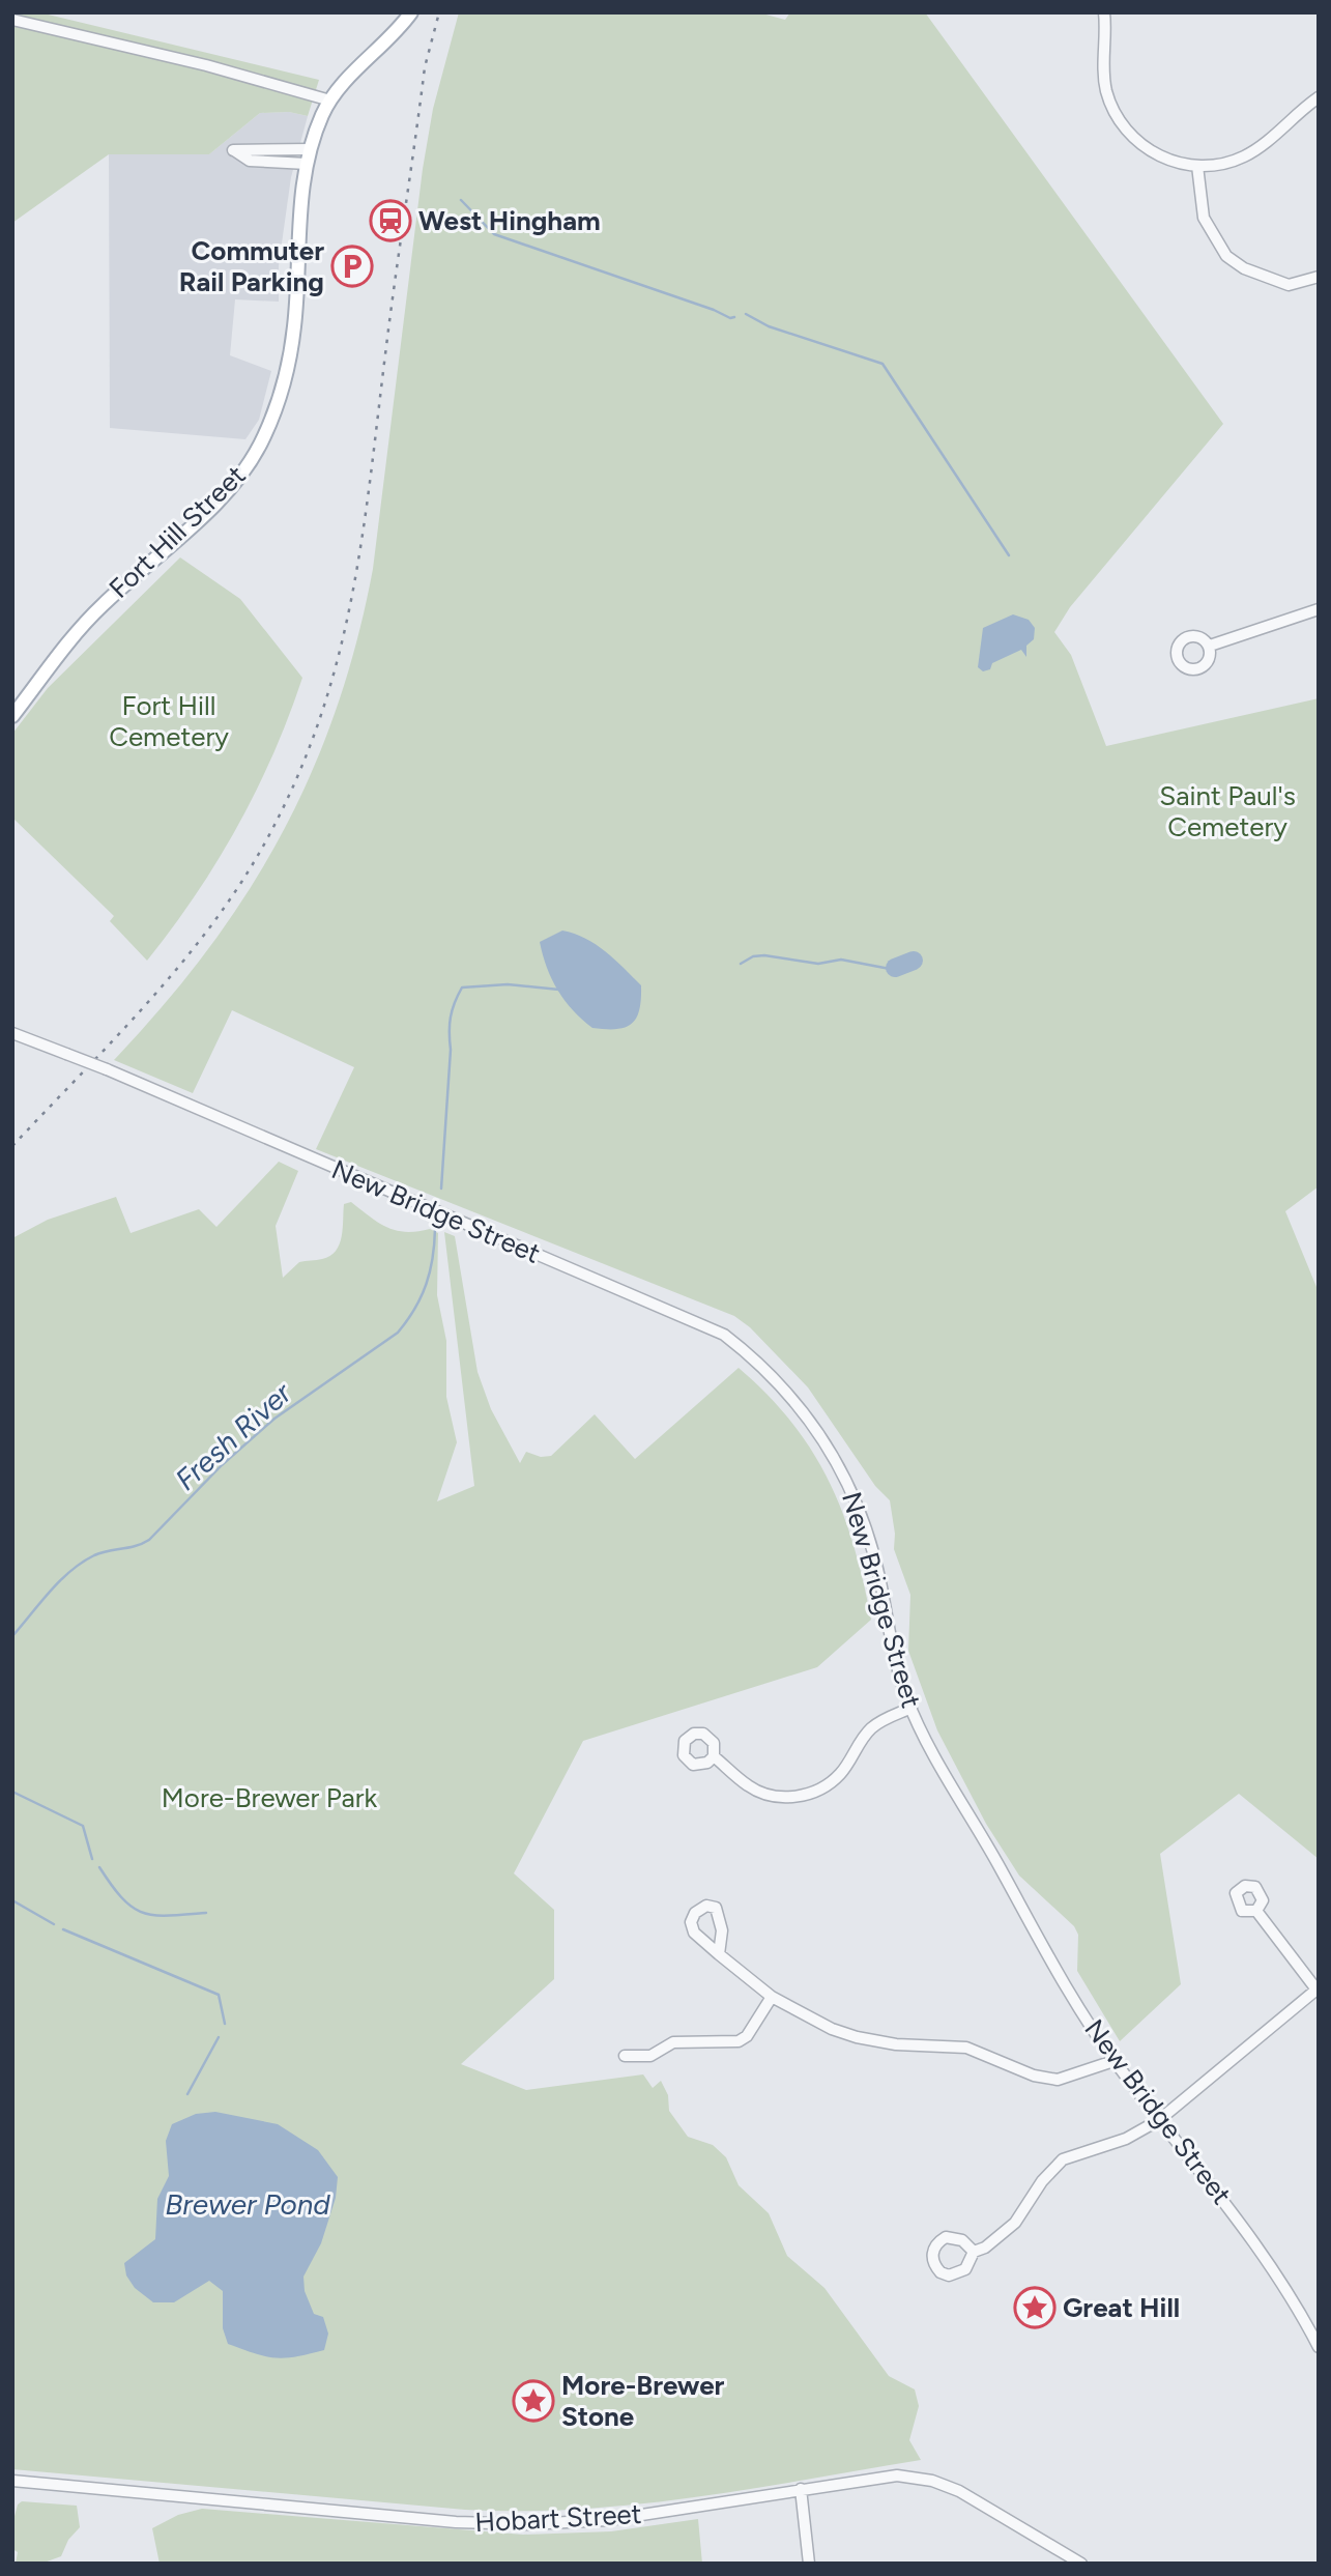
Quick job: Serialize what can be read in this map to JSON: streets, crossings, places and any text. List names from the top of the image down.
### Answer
{
  "streets": {
    "main road": ["Fort Hill Street"],
    "street": ["New Bridge Street", "Hobart Street"]
  },
  "water": ["Fresh River", "Brewer Pond"],
  "parks": ["Fort Hill Cemetery", "Saint Paul's Cemetery", "More-Brewer Park"],
  "places": {
    "station": ["West Hingham"],
    "parking": ["Commuter Rail Parking"],
    "place": ["Great Hill", "More-Brewer Stone"]
  }
}
